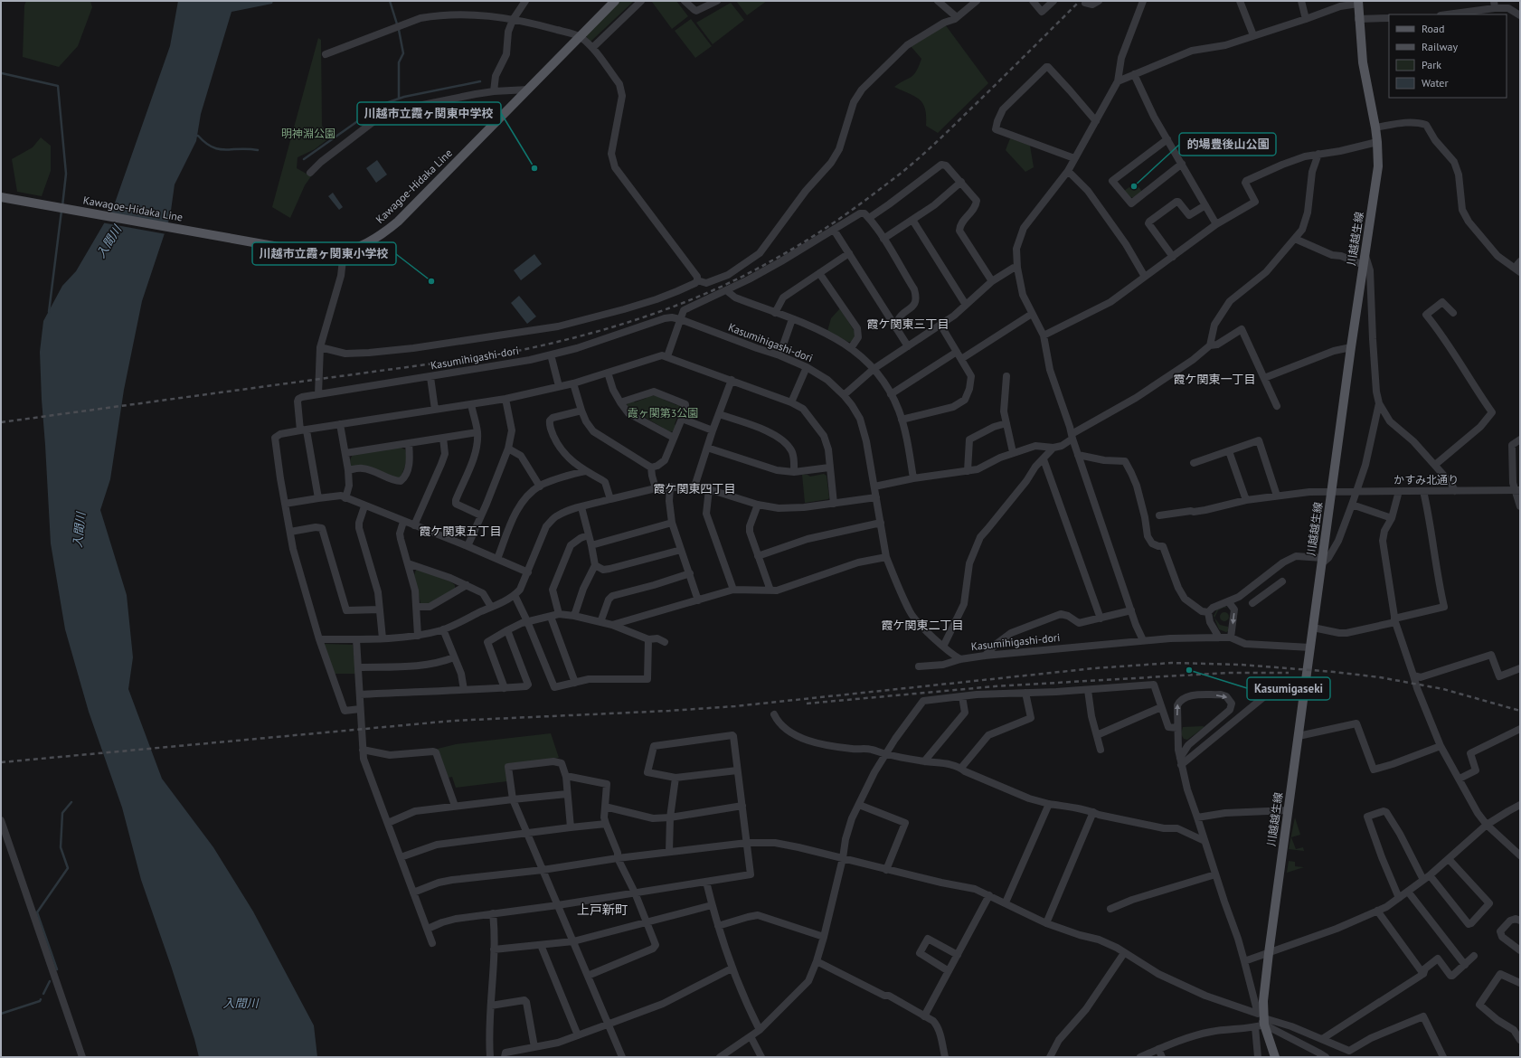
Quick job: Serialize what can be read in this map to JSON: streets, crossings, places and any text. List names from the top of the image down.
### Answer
{
  "streets": {
    "main road": ["Kawagoe-Hidaka Line", "川越越生線"],
    "street": ["Kasumihigashi-dori", "かすみ北通り"]
  },
  "crossings": [
    ["川越越生線", "Kasumihigashi-dori"],
    ["川越越生線", "かすみ北通り"]
  ],
  "districts": [
    "霞ケ関東三丁目",
    "霞ケ関東一丁目",
    "霞ケ関東四丁目",
    "霞ケ関東五丁目",
    "霞ケ関東二丁目",
    "上戸新町"
  ],
  "water": ["入間川"],
  "parks": ["明神淵公園", "霞ヶ関第3公園"],
  "places": [
    "川越市立霞ヶ関東中学校",
    "的場豊後山公園",
    "川越市立霞ヶ関東小学校",
    "Kasumigaseki"
  ],
  "legend": [
    "Road",
    "Railway",
    "Park",
    "Water"
  ]
}
